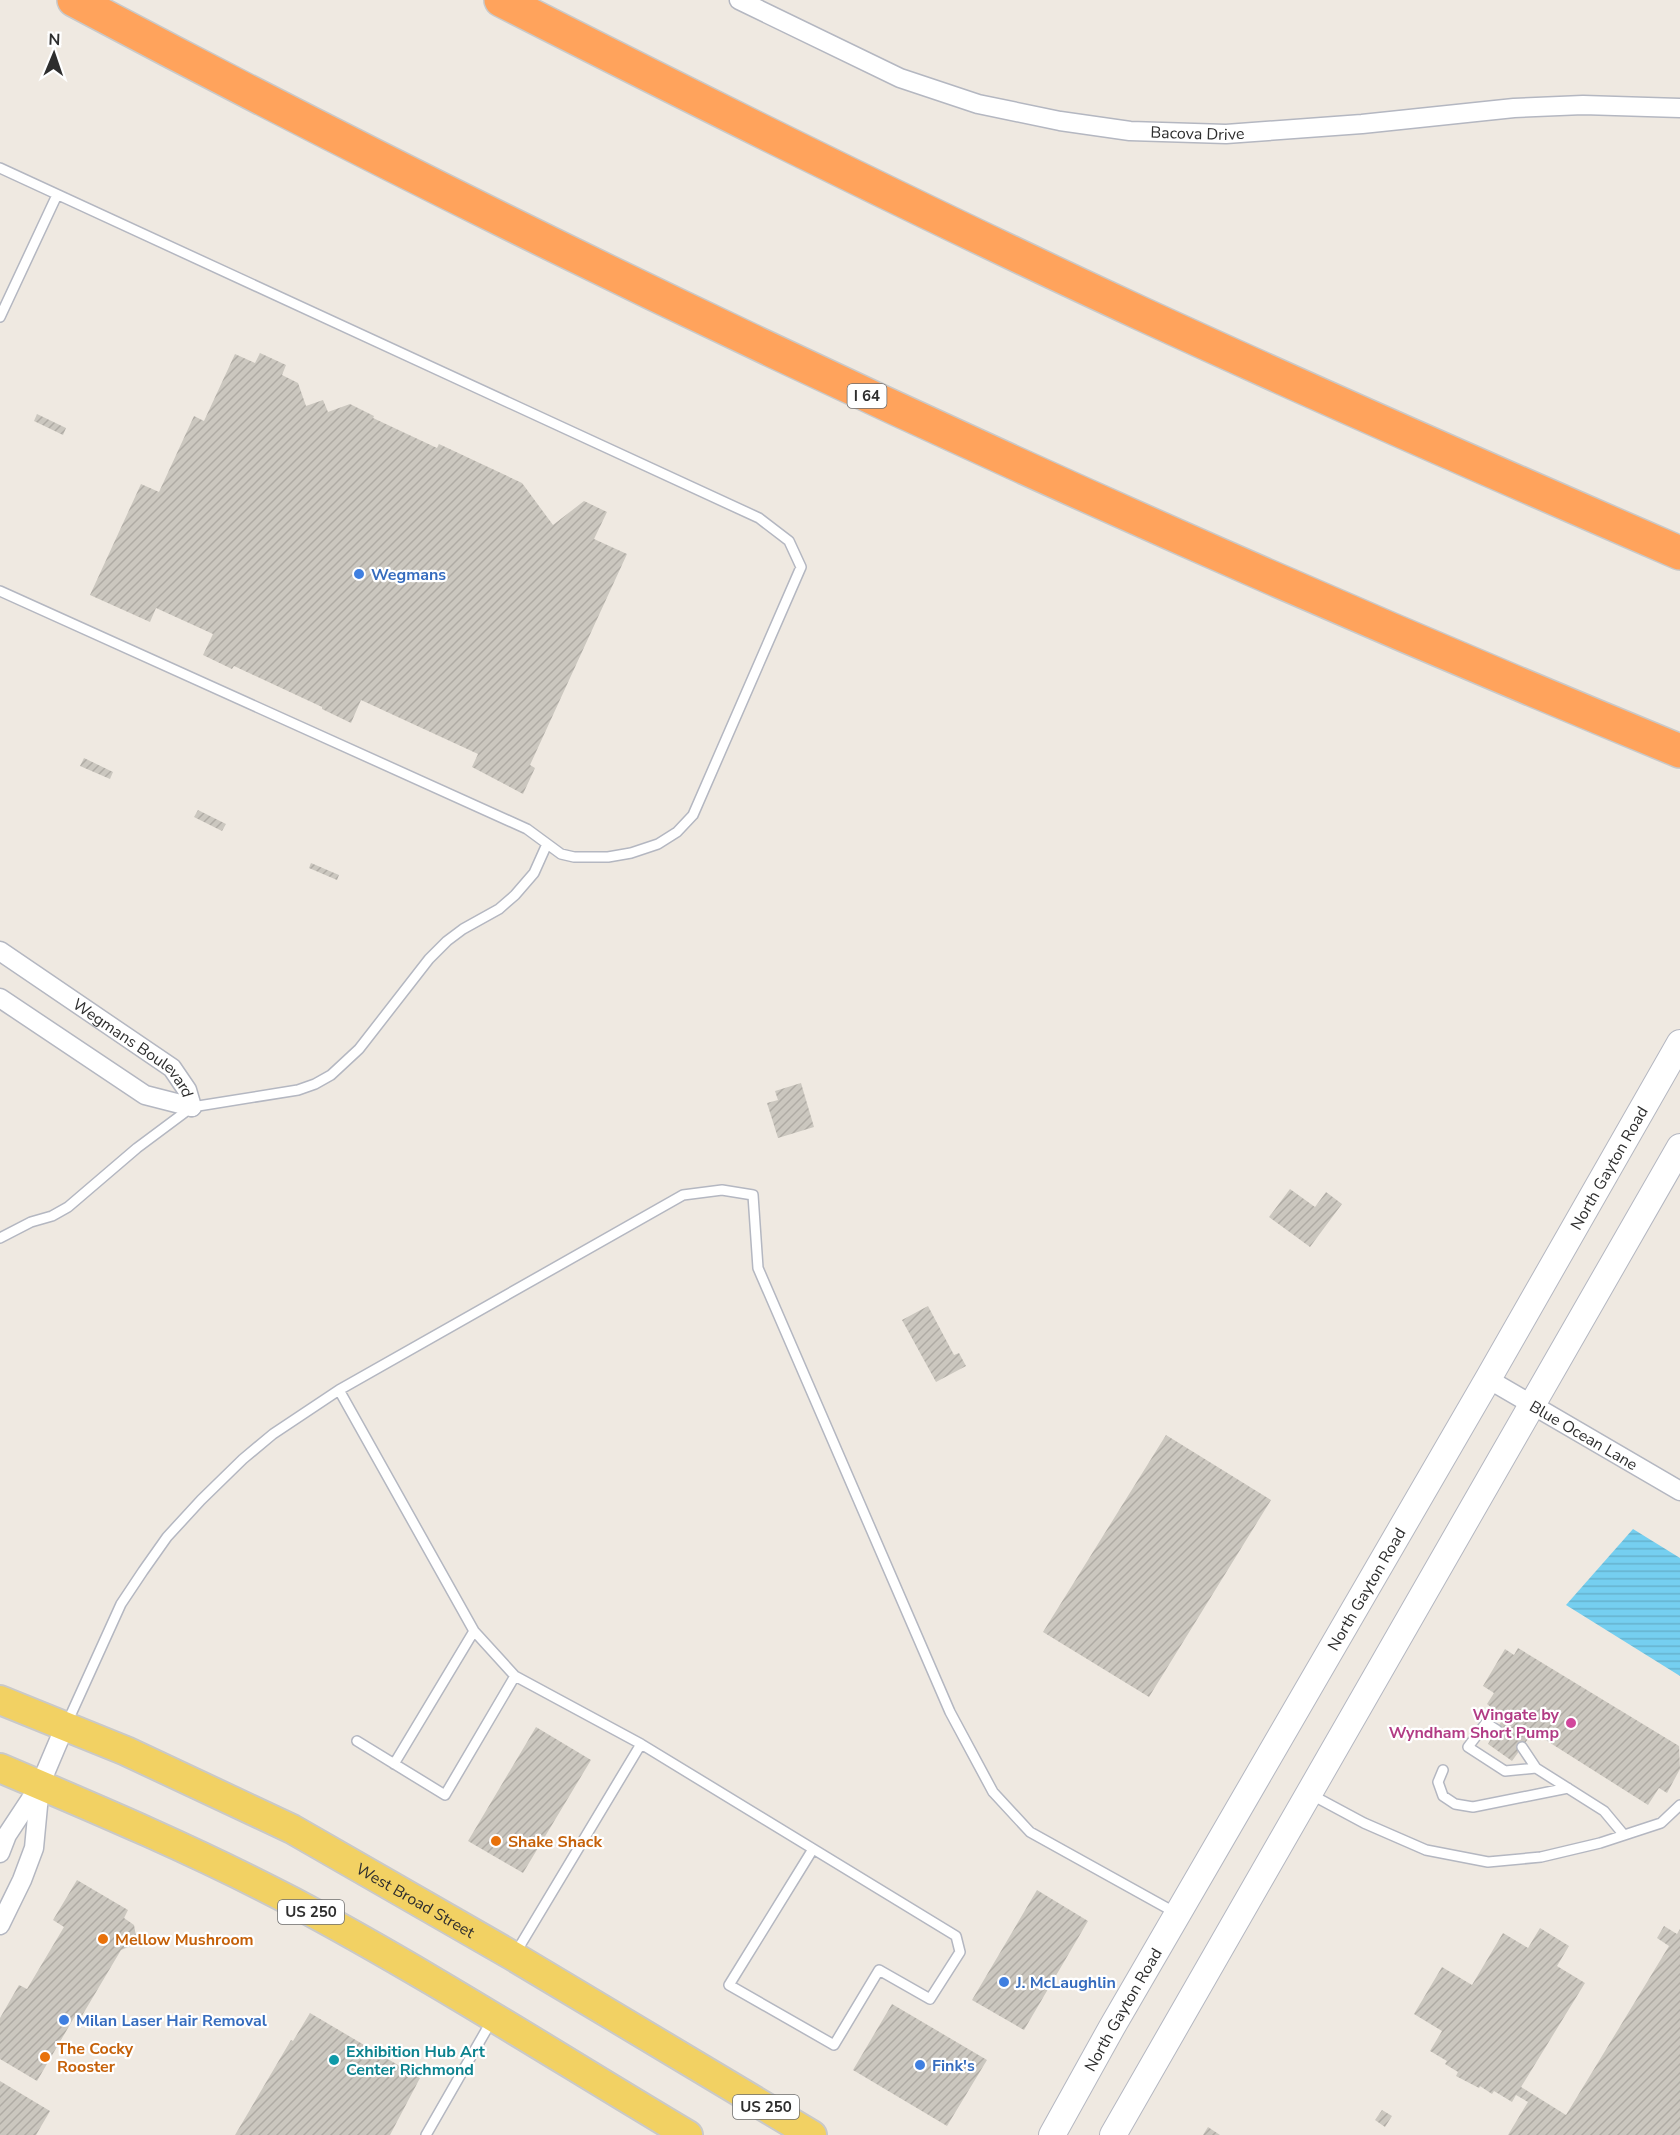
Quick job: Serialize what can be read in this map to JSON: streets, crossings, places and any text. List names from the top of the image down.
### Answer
{
  "streets": {
    "highway": ["I 64"],
    "main road": ["North Gayton Road", "West Broad Street", "US 250"],
    "street": ["Bacova Drive", "Wegmans Boulevard", "Blue Ocean Lane"]
  },
  "crossings": [
    ["North Gayton Road", "Blue Ocean Lane"]
  ],
  "places": [
    "Wegmans",
    "Wingate by Wyndham Short Pump",
    "Shake Shack",
    "Mellow Mushroom",
    "J. McLaughlin",
    "Milan Laser Hair Removal",
    "The Cocky Rooster",
    "Exhibition Hub Art Center Richmond",
    "Fink's"
  ],
  "north": "top"
}
